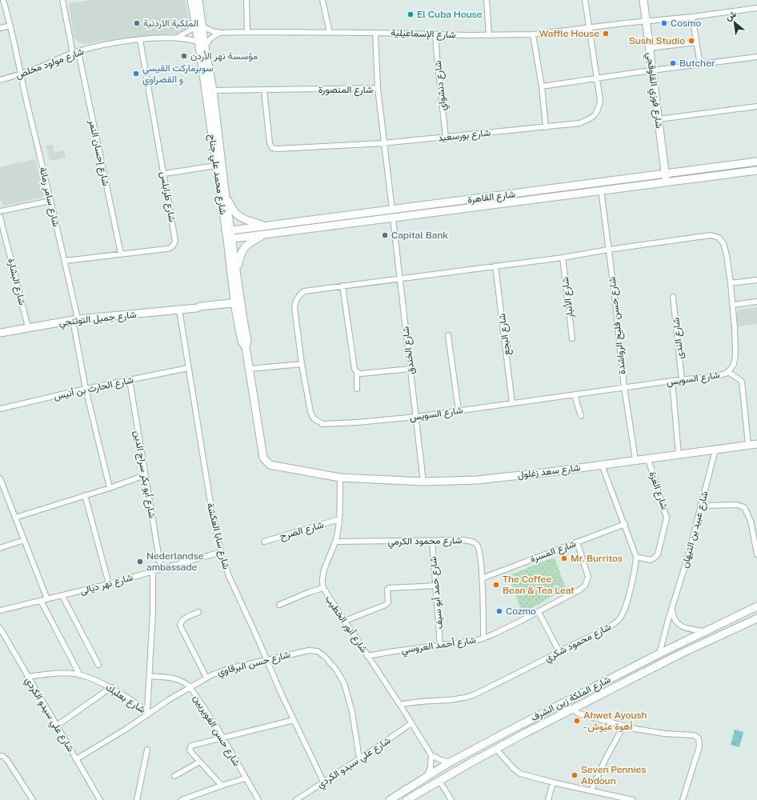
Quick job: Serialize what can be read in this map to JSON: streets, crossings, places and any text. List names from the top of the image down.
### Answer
{
  "streets": {
    "main road": [
      "شارع فوزي القاوقجي",
      "شارع محمد علي جناح",
      "شارع القاهرة",
      "شارع جميل التوتنجي",
      "شارع سعد زغلول",
      "شارع الملكة زين الشرف"
    ],
    "street": [
      "شارع الإسماعيلية",
      "شارع مولود مخلص",
      "شارع دنشواي",
      "شارع المنصورة",
      "شارع بورسعيد",
      "شارع إحسان النمر",
      "شارع سامر رمانة",
      "شارع طرابلس",
      "شارع البشارة",
      "شارع الأنبار",
      "شارع حسن فليح الرواشدة",
      "شارع البجع",
      "شارع الندى",
      "شارع الخندق",
      "شارع السويس",
      "شارع الحارث بن أنيس",
      "شارع أبو بكر سراج الدين",
      "شارع العزة",
      "شارع عبيد بن التيهان",
      "شارع الصرح",
      "شارع سابا العكشة",
      "شارع محمود الكرمي",
      "شارع المسرة",
      "شارع نهر ديالى",
      "شارع حمد أبو سيف",
      "شارع أنور الخطيب",
      "شارع محمود شكري",
      "شارع أحمد العروسي",
      "شارع حسن البرقاوي",
      "شارع بعلبك",
      "شارع علي سيدو الكردي",
      "شارع حسن الغويريين"
    ]
  },
  "crossings": [
    ["شارع الإسماعيلية", "شارع مولود مخلص"],
    ["شارع الإسماعيلية", "شارع دنشواي"],
    ["شارع الإسماعيلية", "شارع فوزي القاوقجي"],
    ["شارع الإسماعيلية", "شارع بورسعيد"],
    ["شارع الإسماعيلية", "شارع محمد علي جناح"],
    ["شارع مولود مخلص", "شارع إحسان النمر"],
    ["شارع مولود مخلص", "شارع محمد علي جناح"],
    ["شارع مولود مخلص", "شارع سامر رمانة"],
    ["شارع مولود مخلص", "شارع طرابلس"],
    ["شارع دنشواي", "شارع بورسعيد"],
    ["شارع المنصورة", "شارع بورسعيد"],
    ["شارع المنصورة", "شارع محمد علي جناح"],
    ["شارع المنصورة", "شارع القاهرة"],
    ["شارع فوزي القاوقجي", "شارع القاهرة"],
    ["شارع إحسان النمر", "شارع طرابلس"],
    ["شارع محمد علي جناح", "شارع القاهرة"],
    ["شارع محمد علي جناح", "شارع جميل التوتنجي"],
    ["شارع محمد علي جناح", "شارع سعد زغلول"],
    ["شارع محمد علي جناح", "شارع أنور الخطيب"],
    ["شارع سامر رمانة", "شارع طرابلس"],
    ["شارع سامر رمانة", "شارع جميل التوتنجي"],
    ["شارع سامر رمانة", "شارع الحارث بن أنيس"],
    ["شارع القاهرة", "شارع حسن فليح الرواشدة"],
    ["شارع القاهرة", "شارع الخندق"],
    ["شارع البشارة", "شارع جميل التوتنجي"],
    ["شارع الأنبار", "شارع السويس"],
    ["شارع جميل التوتنجي", "شارع سابا العكشة"],
    ["شارع حسن فليح الرواشدة", "شارع السويس"],
    ["شارع حسن فليح الرواشدة", "شارع سعد زغلول"],
    ["شارع البجع", "شارع السويس"],
    ["شارع الندى", "شارع السويس"],
    ["شارع الخندق", "شارع السويس"],
    ["شارع الخندق", "شارع سعد زغلول"],
    ["شارع الحارث بن أنيس", "شارع أبو بكر سراج الدين"],
    ["شارع الحارث بن أنيس", "شارع سابا العكشة"],
    ["شارع سعد زغلول", "شارع العزة"],
    ["شارع سعد زغلول", "شارع عبيد بن التيهان"],
    ["شارع سعد زغلول", "شارع أنور الخطيب"],
    ["شارع سعد زغلول", "شارع محمود شكري"],
    ["شارع أبو بكر سراج الدين", "شارع نهر ديالى"],
    ["شارع العزة", "شارع محمود شكري"],
    ["شارع عبيد بن التيهان", "شارع الملكة زين الشرف"],
    ["شارع الصرح", "شارع أنور الخطيب"],
    ["شارع سابا العكشة", "شارع نهر ديالى"],
    ["شارع سابا العكشة", "شارع حسن البرقاوي"],
    ["شارع سابا العكشة", "شارع علي سيدو الكردي"],
    ["شارع محمود الكرمي", "شارع المسرة"],
    ["شارع محمود الكرمي", "شارع حمد أبو سيف"],
    ["شارع محمود الكرمي", "شارع أنور الخطيب"],
    ["شارع محمود الكرمي", "شارع أحمد العروسي"],
    ["شارع المسرة", "شارع محمود شكري"],
    ["شارع المسرة", "شارع أحمد العروسي"],
    ["شارع حمد أبو سيف", "شارع أحمد العروسي"],
    ["شارع أنور الخطيب", "شارع محمود شكري"],
    ["شارع أنور الخطيب", "شارع أحمد العروسي"],
    ["شارع أنور الخطيب", "شارع علي سيدو الكردي"],
    ["شارع حسن البرقاوي", "شارع بعلبك"],
    ["شارع حسن البرقاوي", "شارع علي سيدو الكردي"],
    ["شارع حسن البرقاوي", "شارع حسن الغويريين"],
    ["شارع بعلبك", "شارع علي سيدو الكردي"]
  ],
  "places": [
    "El Cuba House",
    "الملكية الاردنية",
    "Cosmo",
    "Waffle House",
    "Sushi Studio",
    "مؤسسة نهر الأردن",
    "Butcher",
    "سوبرماركت القيسي و القصراوي",
    "Capital Bank",
    "Mr. Burritos",
    "Nederlandse ambassade",
    "The Coffee Bean & Tea Leaf",
    "Cozmo",
    "Ahwet Ayoush - أهوة عيّوش",
    "Seven Pennies Abdoun"
  ],
  "north": "top left"
}
